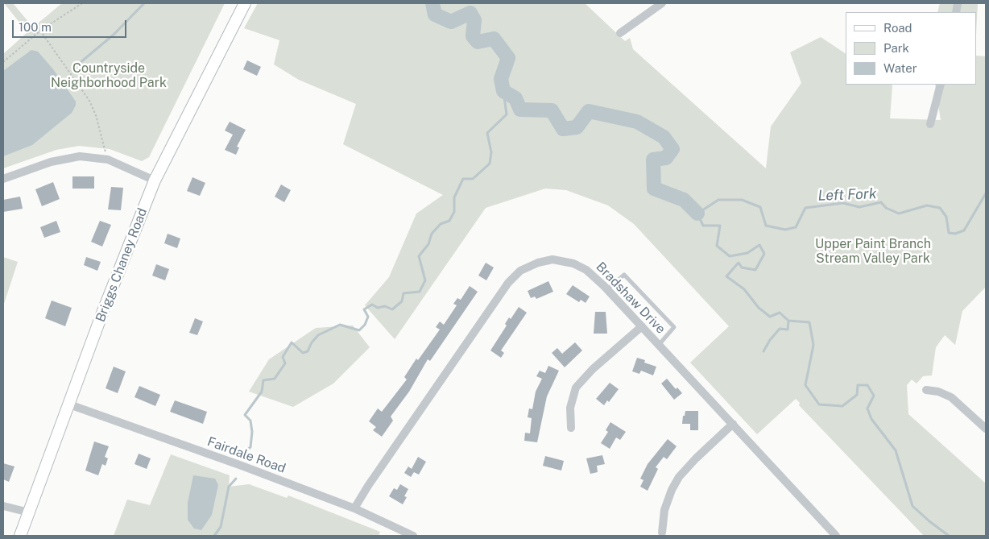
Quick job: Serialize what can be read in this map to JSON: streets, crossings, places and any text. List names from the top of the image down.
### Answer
{
  "streets": {
    "main road": ["Briggs Chaney Road"],
    "street": ["Bradshaw Drive", "Fairdale Road"]
  },
  "crossings": [
    ["Briggs Chaney Road", "Fairdale Road"],
    ["Bradshaw Drive", "Fairdale Road"]
  ],
  "water": ["Left Fork"],
  "parks": ["Countryside Neighborhood Park", "Upper Paint Branch Stream Valley Park"],
  "legend": ["Road", "Park", "Water"],
  "scale_bar": "100 m"
}
